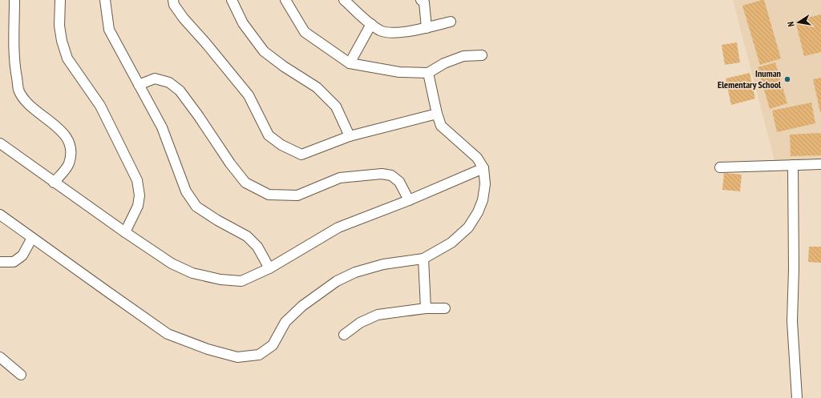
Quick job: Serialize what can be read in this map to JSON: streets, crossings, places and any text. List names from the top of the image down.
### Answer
{
  "places": ["Inuman Elementary School"],
  "north": "left"
}
